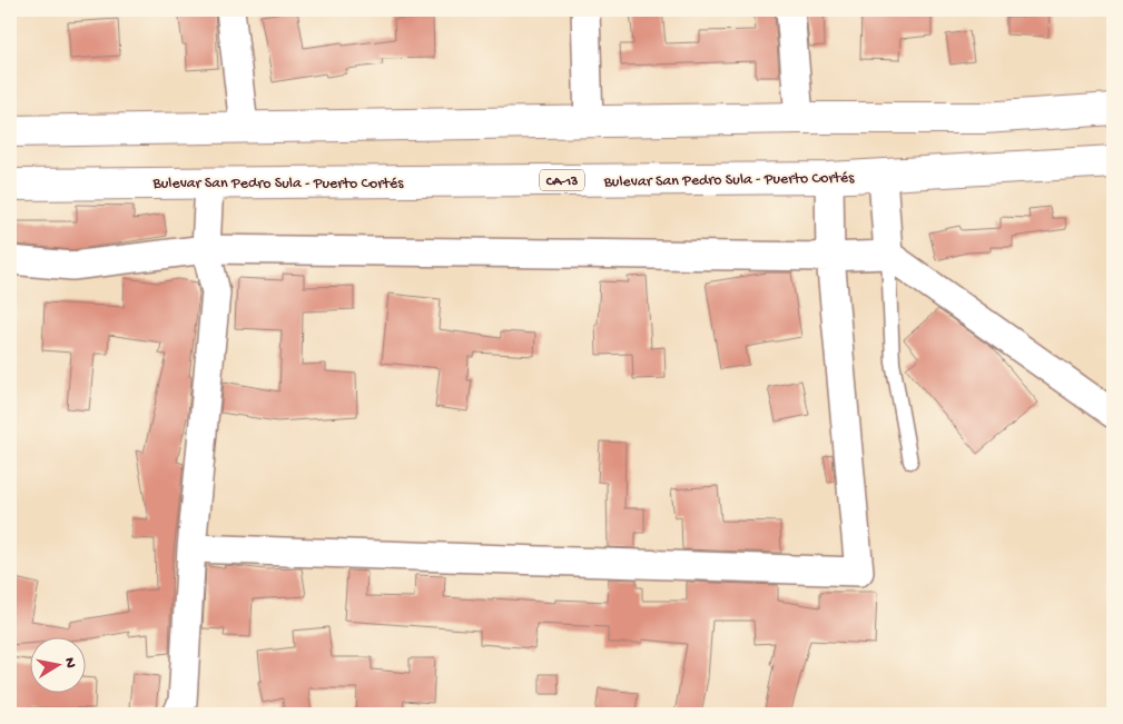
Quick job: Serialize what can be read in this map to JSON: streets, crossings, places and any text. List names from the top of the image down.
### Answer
{
  "streets": {
    "highway": ["Bulevar San Pedro Sula - Puerto Cortés", "CA-13"]
  },
  "north": "right"
}
